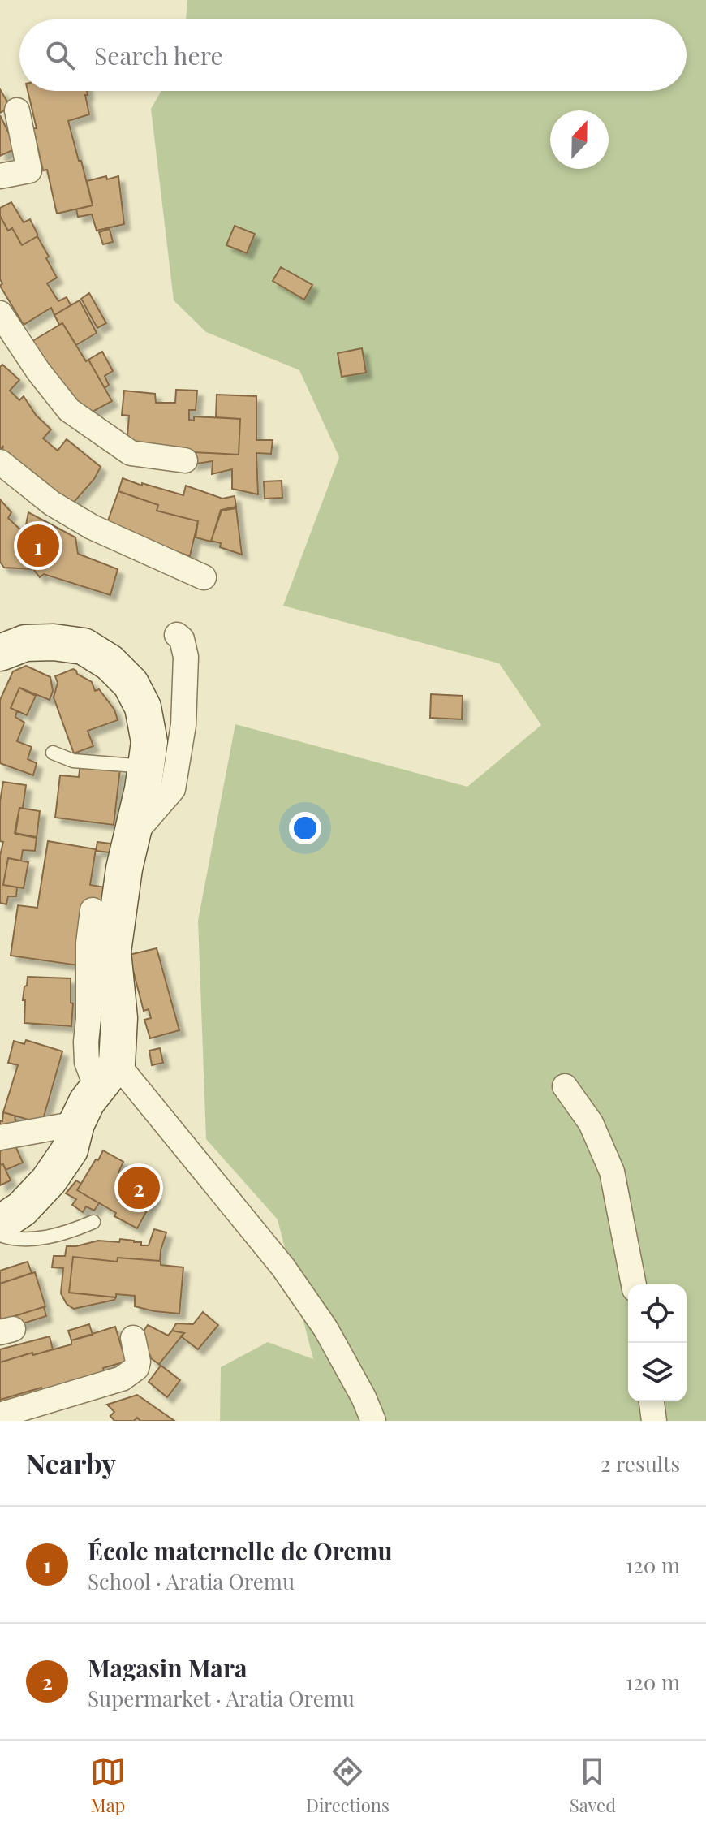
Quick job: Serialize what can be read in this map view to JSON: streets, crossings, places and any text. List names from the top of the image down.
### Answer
{
  "north": "top",
  "page": {
    "search": "Search here",
    "pins": ["1", "2"],
    "heading": ["Nearby", "2 results"],
    "list": [
      {
        "mark": "1",
        "name": "École maternelle de Oremu",
        "note": "School · Aratia Oremu",
        "value": "120 m"
      },
      {
        "mark": "2",
        "name": "Magasin Mara",
        "note": "Supermarket · Aratia Oremu",
        "value": "120 m"
      }
    ],
    "nav": ["Map", "Directions", "Saved"]
  }
}
